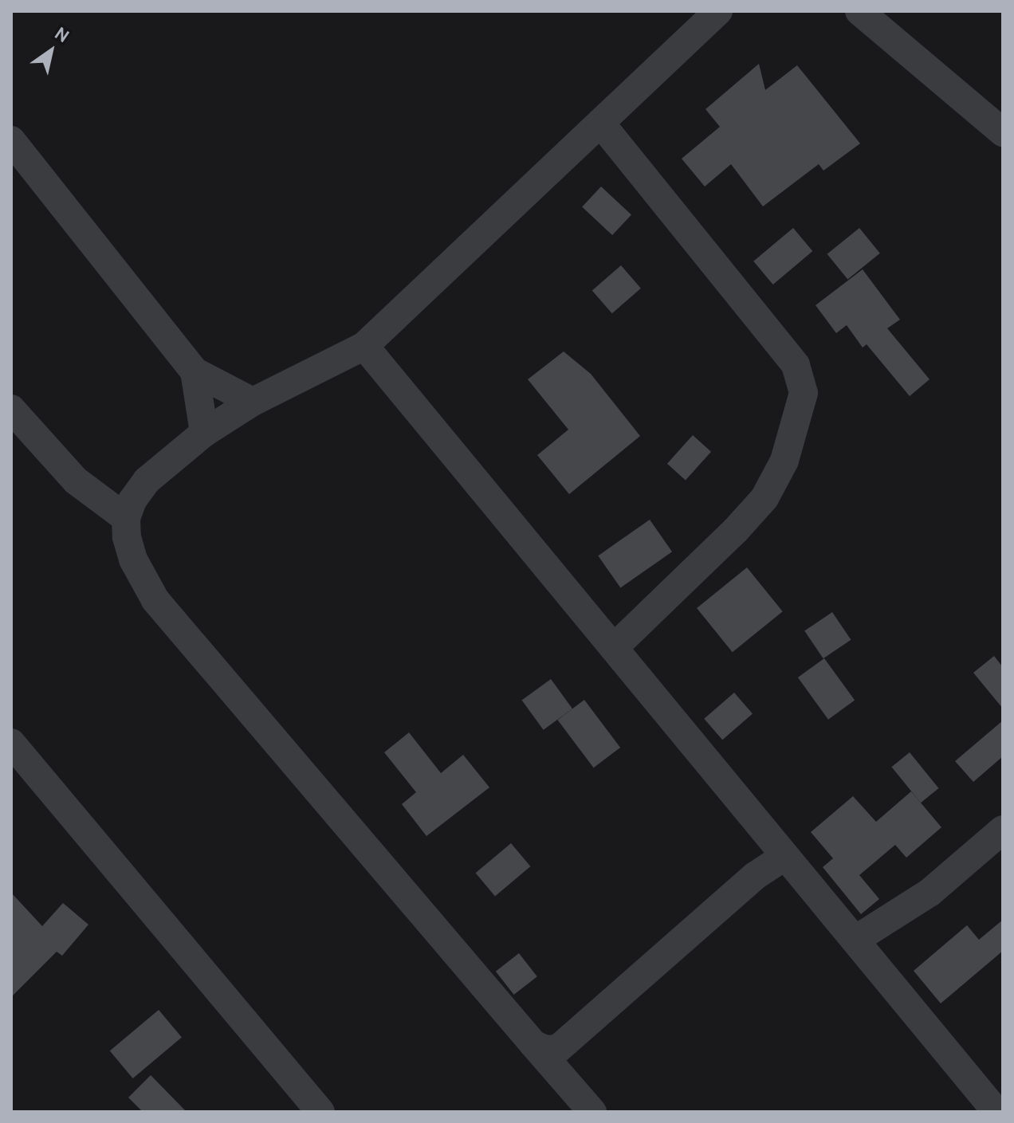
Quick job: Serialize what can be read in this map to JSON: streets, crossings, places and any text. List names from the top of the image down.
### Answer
{
  "north": "top right"
}
